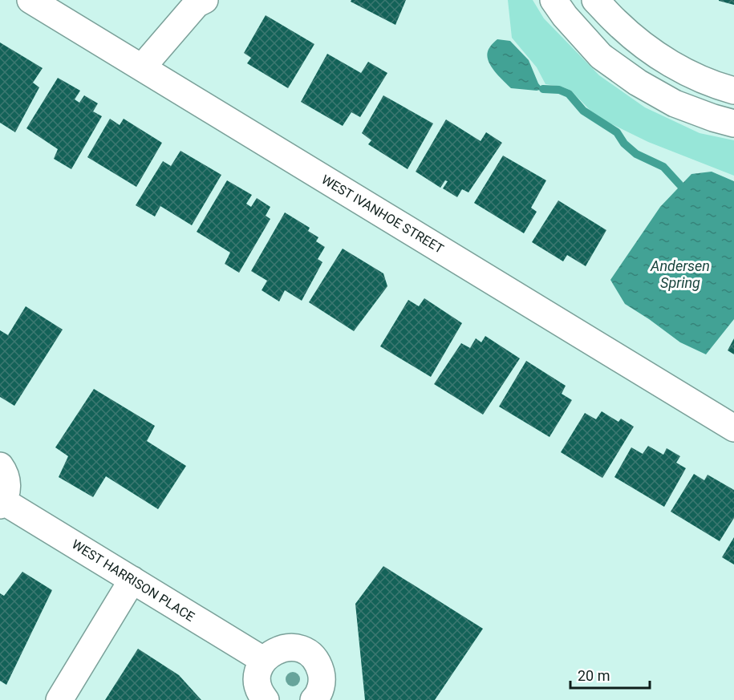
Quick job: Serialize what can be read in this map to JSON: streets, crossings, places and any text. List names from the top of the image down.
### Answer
{
  "streets": {
    "street": ["WEST IVANHOE STREET", "WEST HARRISON PLACE"]
  },
  "water": ["Andersen Spring"],
  "scale_bar": "20 m"
}
